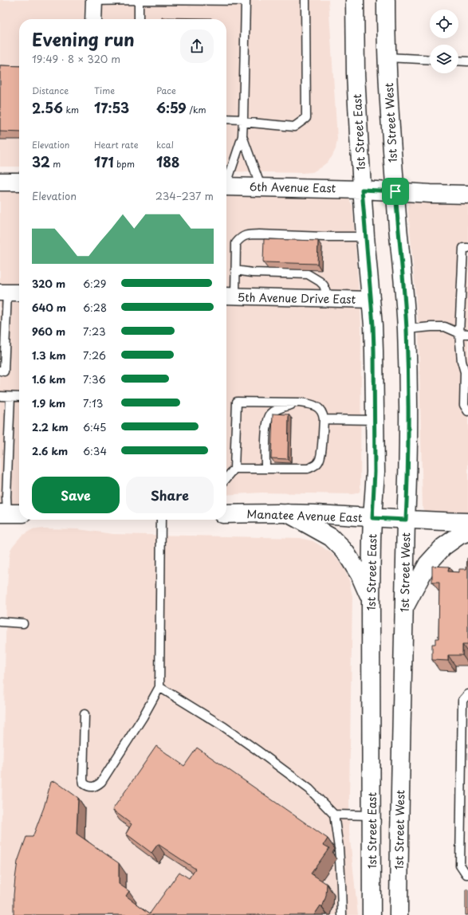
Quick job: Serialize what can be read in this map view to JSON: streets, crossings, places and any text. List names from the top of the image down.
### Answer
{
  "streets": {
    "main road": [
      "1st Street West",
      "1st Street East",
      "6th Avenue East",
      "Manatee Avenue East"
    ],
    "street": ["5th Avenue Drive East"]
  },
  "crossings": [
    ["1st Street West", "6th Avenue East"],
    ["1st Street West", "Manatee Avenue East"],
    ["1st Street East", "6th Avenue East"],
    ["1st Street East", "5th Avenue Drive East"],
    ["1st Street East", "Manatee Avenue East"]
  ],
  "page": {
    "heading": ["Evening run", "19:49 · 8 × 320 m"],
    "stats": [
      ["Distance", "2.56 km"],
      ["Time", "17:53"],
      ["Pace", "6:59 /km"],
      ["Elevation", "32 m"],
      ["Heart rate", "171 bpm"],
      ["kcal", "188"]
    ],
    "chart": ["Elevation", "234–237 m"],
    "list": [
      {
        "name": "320 m",
        "note": "6:29"
      },
      {
        "name": "640 m",
        "note": "6:28"
      },
      {
        "name": "960 m",
        "note": "7:23"
      },
      {
        "name": "1.3 km",
        "note": "7:26"
      },
      {
        "name": "1.6 km",
        "note": "7:36"
      },
      {
        "name": "1.9 km",
        "note": "7:13"
      },
      {
        "name": "2.2 km",
        "note": "6:45"
      },
      {
        "name": "2.6 km",
        "note": "6:34"
      }
    ],
    "buttons": ["Save", "Share"]
  }
}
